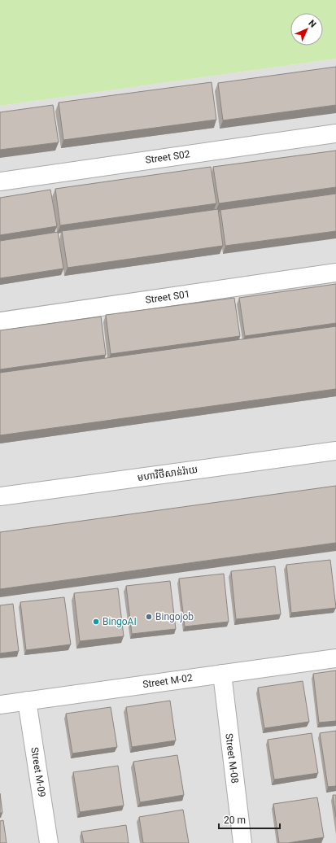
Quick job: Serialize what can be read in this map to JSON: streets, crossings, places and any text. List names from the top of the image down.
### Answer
{
  "streets": {
    "street": [
      "Street S02",
      "Street S01",
      "មហាវិថីសាន់រ៉ាយ",
      "Street M-02",
      "Street M-08",
      "Street M-09"
    ]
  },
  "crossings": [
    ["Street M-02", "Street M-08"],
    ["Street M-02", "Street M-09"]
  ],
  "places": ["Bingojob", "BingoAI"],
  "scale_bar": "20 m",
  "north": "top right"
}
